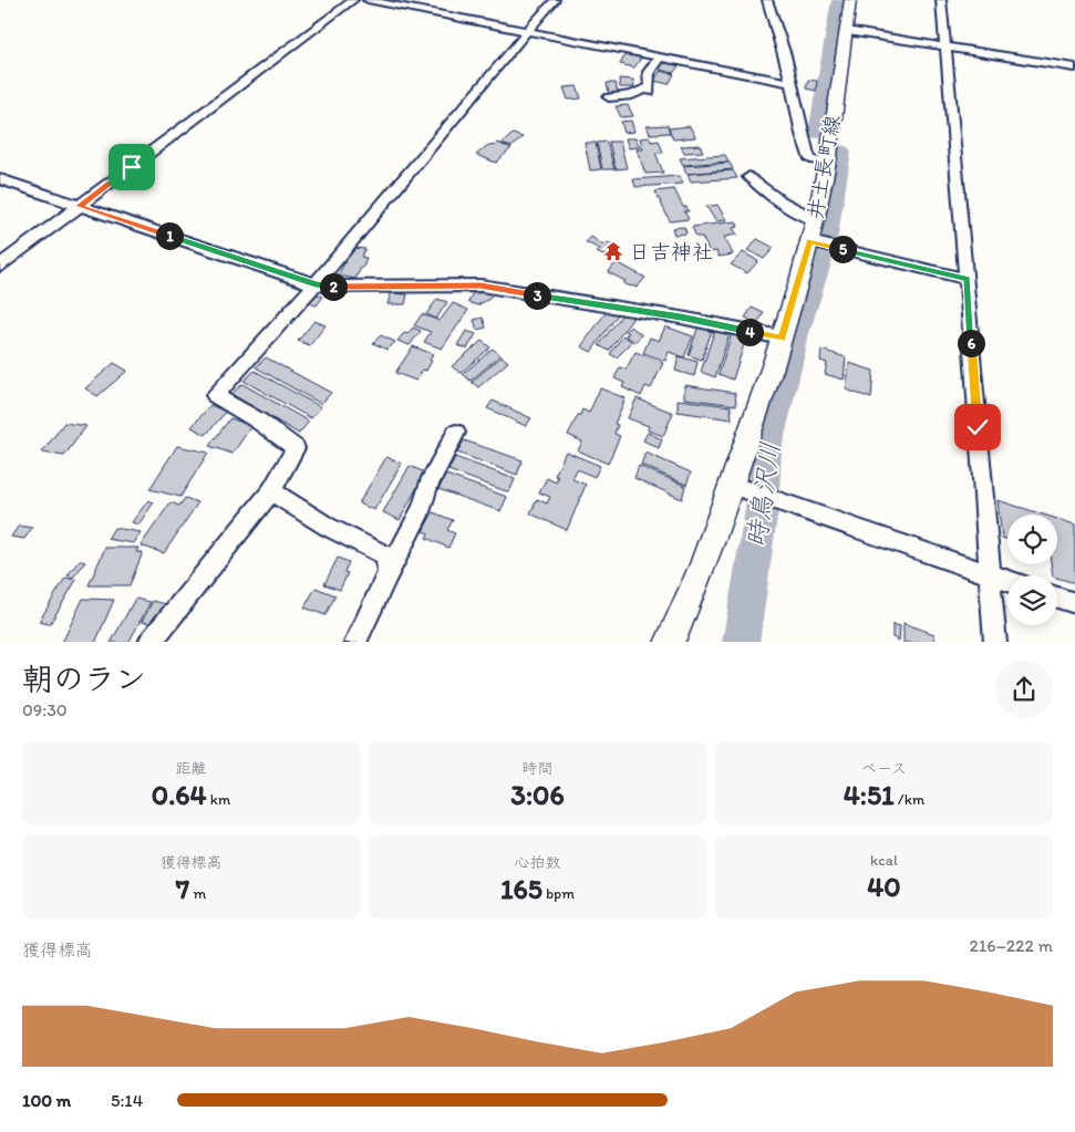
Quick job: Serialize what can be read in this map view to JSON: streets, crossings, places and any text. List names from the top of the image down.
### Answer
{
  "streets": {
    "main road": ["井土長町線"]
  },
  "water": ["時鳥沢川"],
  "places": {
    "temple": ["日吉神社"]
  },
  "page": {
    "pins": [
      "1",
      "5",
      "2",
      "3",
      "4",
      "6"
    ],
    "heading": ["朝のラン", "09:30"],
    "stats": [
      ["距離", "0.64 km"],
      ["時間", "3:06"],
      ["ペース", "4:51 /km"],
      ["獲得標高", "7 m"],
      ["心拍数", "165 bpm"],
      ["kcal", "40"]
    ],
    "chart": ["獲得標高", "216–222 m"],
    "list": [
      {
        "name": "100 m",
        "note": "5:14"
      }
    ]
  }
}
